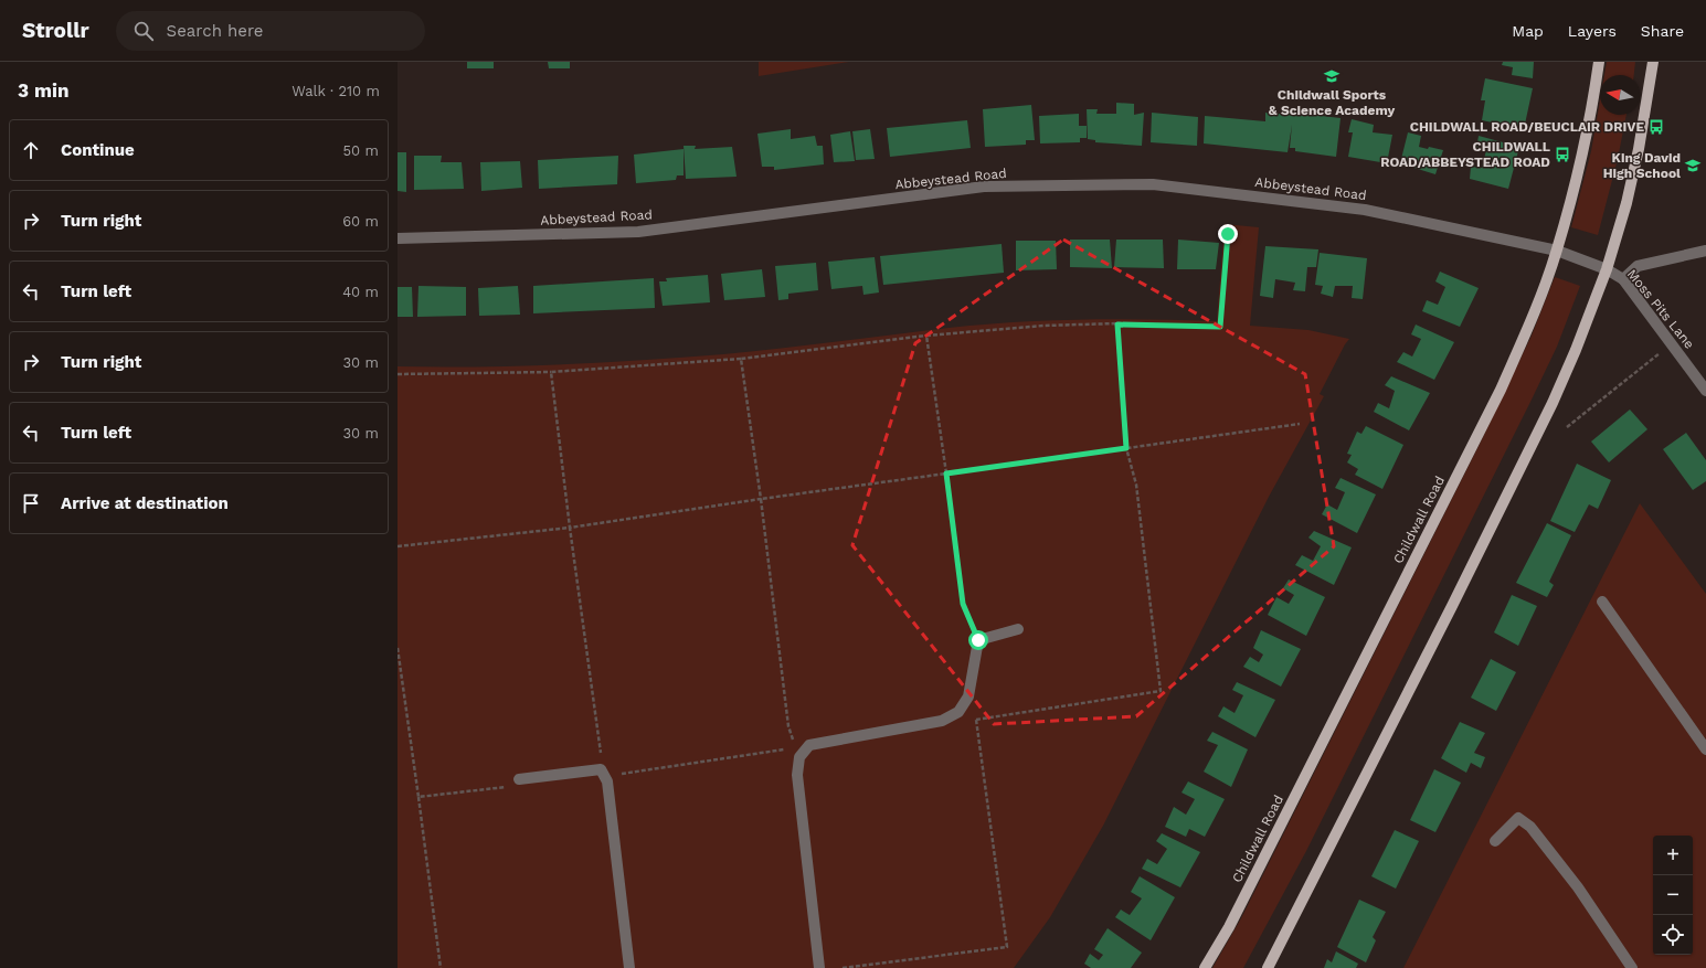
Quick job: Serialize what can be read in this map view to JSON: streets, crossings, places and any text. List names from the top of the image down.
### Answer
{
  "streets": {
    "main road": ["Childwall Road"],
    "street": ["Abbeystead Road", "Moss Pits Lane"]
  },
  "crossings": [
    ["Abbeystead Road", "Moss Pits Lane"],
    ["Abbeystead Road", "Childwall Road"]
  ],
  "places": {
    "school or university": ["Childwall Sports & Science Academy", "King David High School"],
    "bus stop": ["CHILDWALL ROAD/BEUCLAIR DRIVE", "CHILDWALL ROAD/ABBEYSTEAD ROAD"]
  },
  "north": "left",
  "page": {
    "header": "Strollr",
    "search": "Search here",
    "nav": ["Map", "Layers", "Share"],
    "heading": ["3 min", "Walk · 210 m"],
    "list": [
      ["Continue", "50 m"],
      ["Turn right", "60 m"],
      ["Turn left", "40 m"],
      ["Turn right", "30 m"],
      ["Turn left", "30 m"],
      "Arrive at destination"
    ],
    "map_buttons": ["+", "−"]
  }
}
